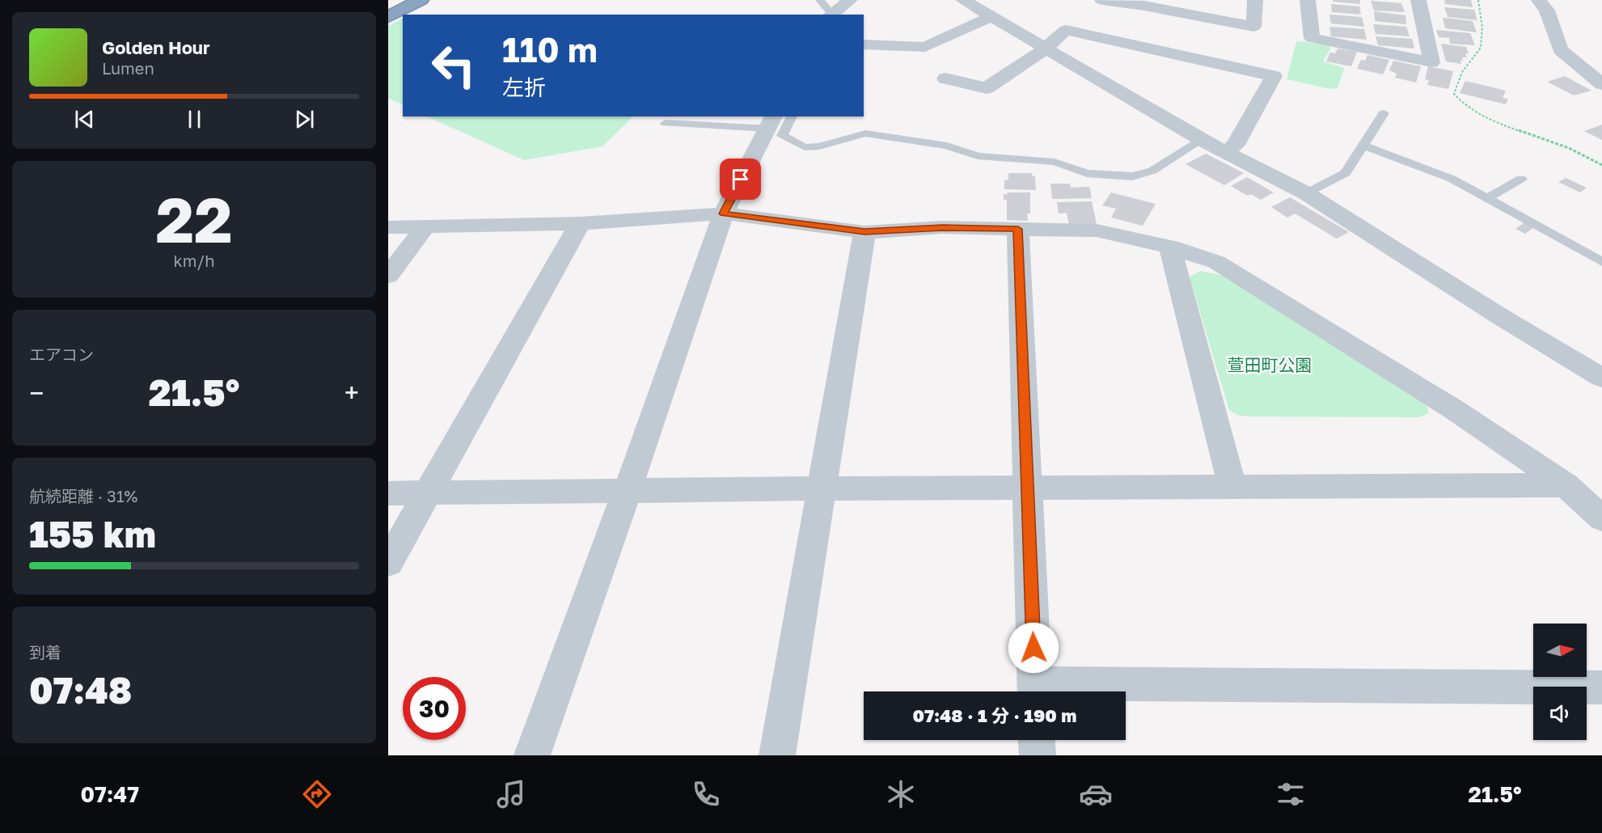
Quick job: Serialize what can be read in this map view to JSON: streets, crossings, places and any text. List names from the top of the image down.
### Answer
{
  "parks": ["萱田町公園"],
  "north": "right",
  "page": {
    "turn": ["110 m", "左折"],
    "song": ["Golden Hour", "Lumen"],
    "tile": [
      ["22", "km/h"],
      "エアコン",
      ["航続距離 · 31%", "155 km"],
      ["到着", "07:48"]
    ],
    "heat": ["−", "21.5°", "+"],
    "limit": "30",
    "trip": "07:48 · 1 分 · 190 m",
    "tabs": ["07:47", "21.5°"]
  }
}
